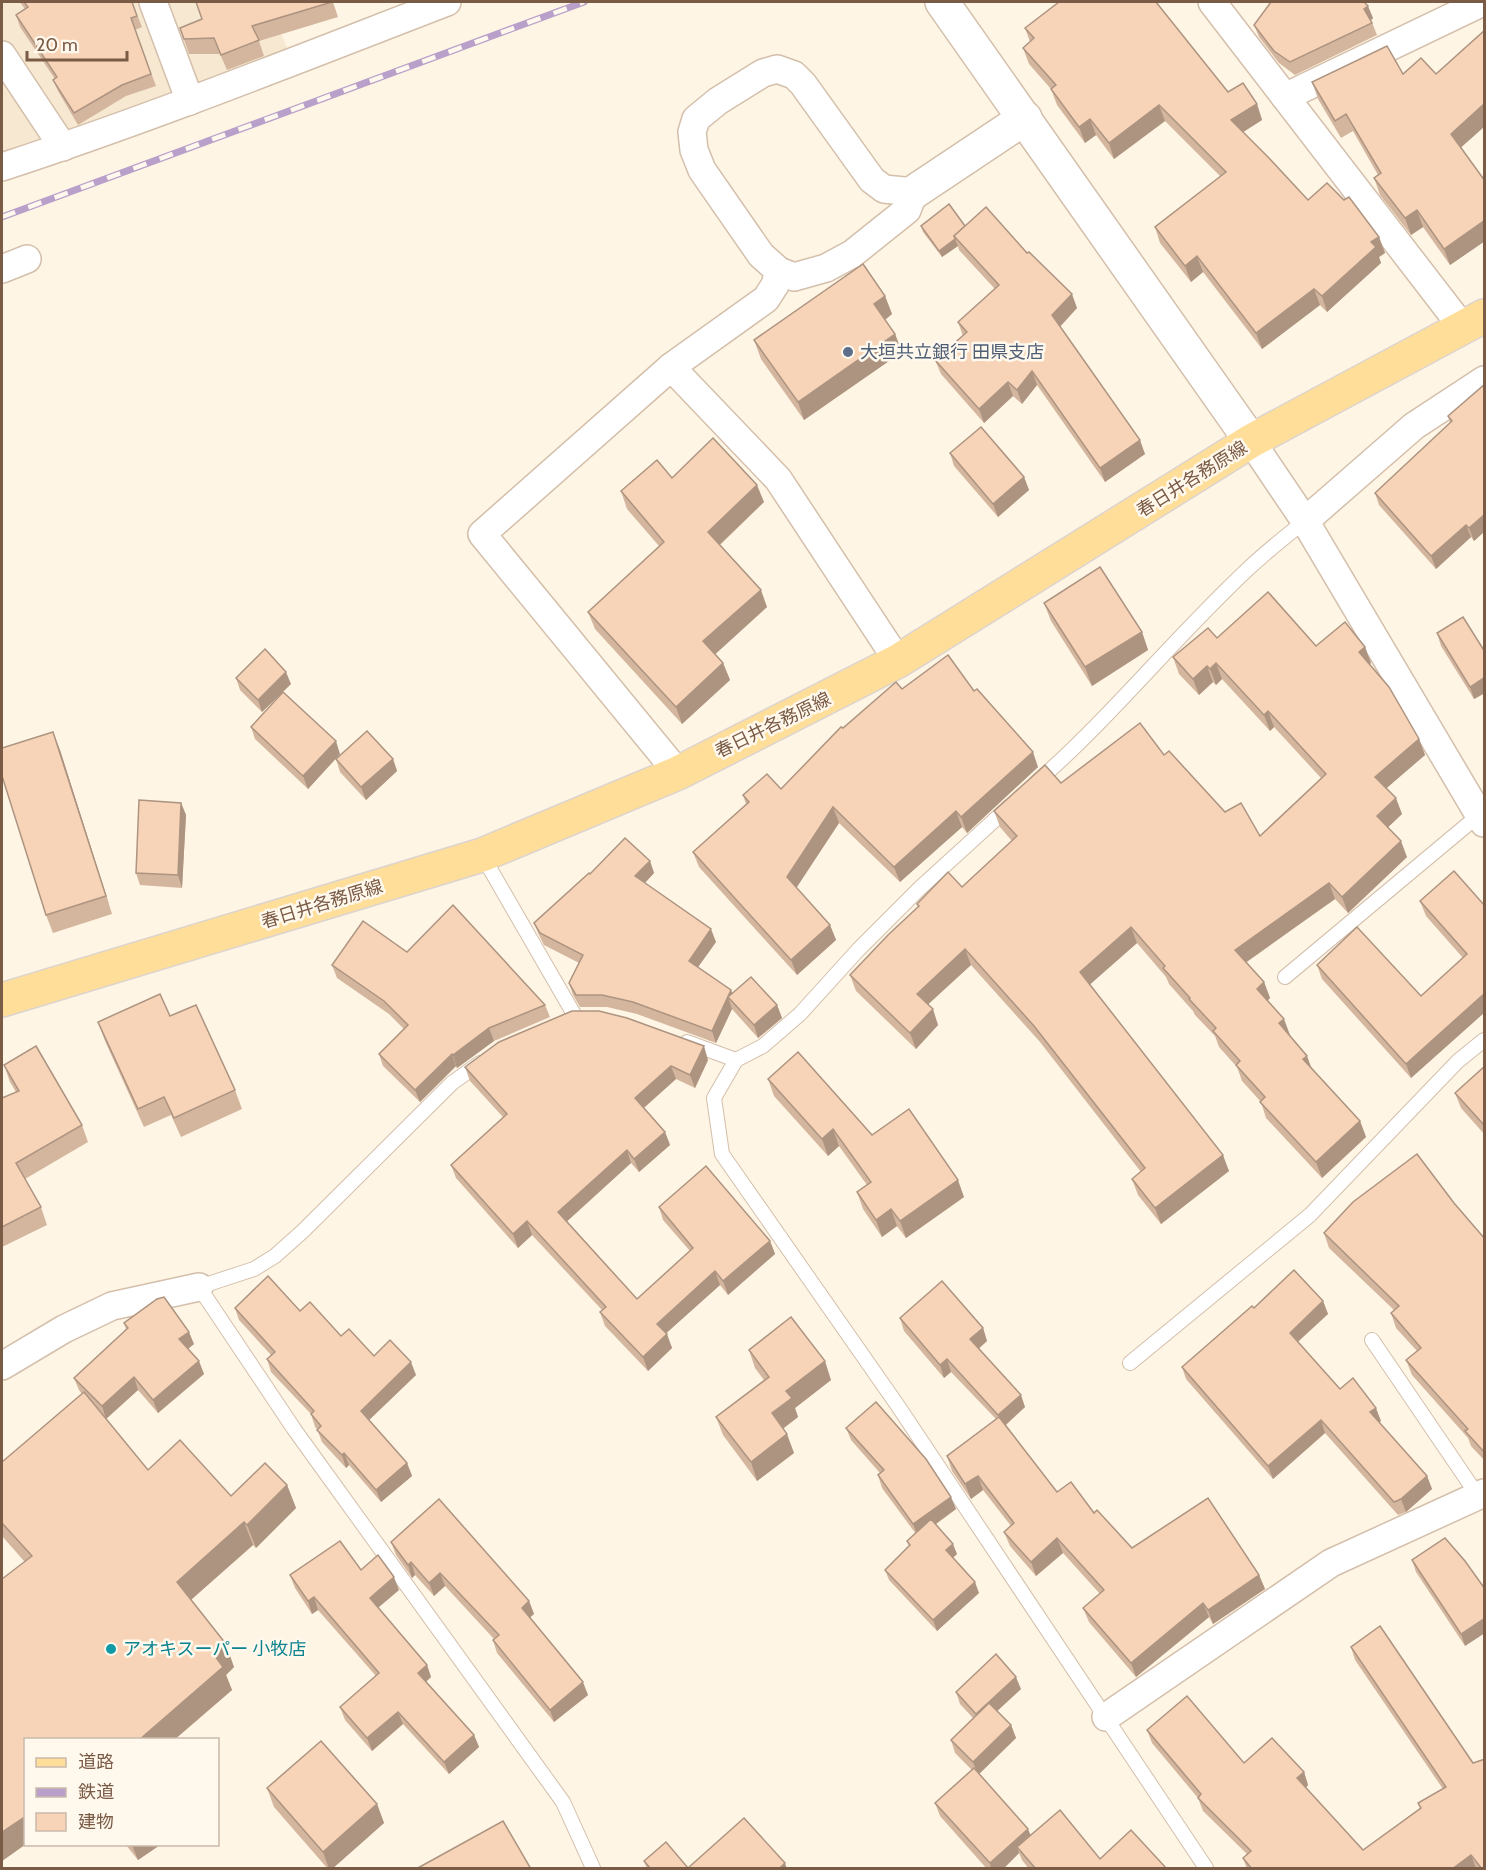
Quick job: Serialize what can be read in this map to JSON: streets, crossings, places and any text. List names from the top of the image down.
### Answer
{
  "streets": {
    "main road": ["春日井各務原線"]
  },
  "places": ["大垣共立銀行 田県支店", "アオキスーパー 小牧店"],
  "legend": ["道路", "鉄道", "建物"],
  "scale_bar": "20 m"
}
